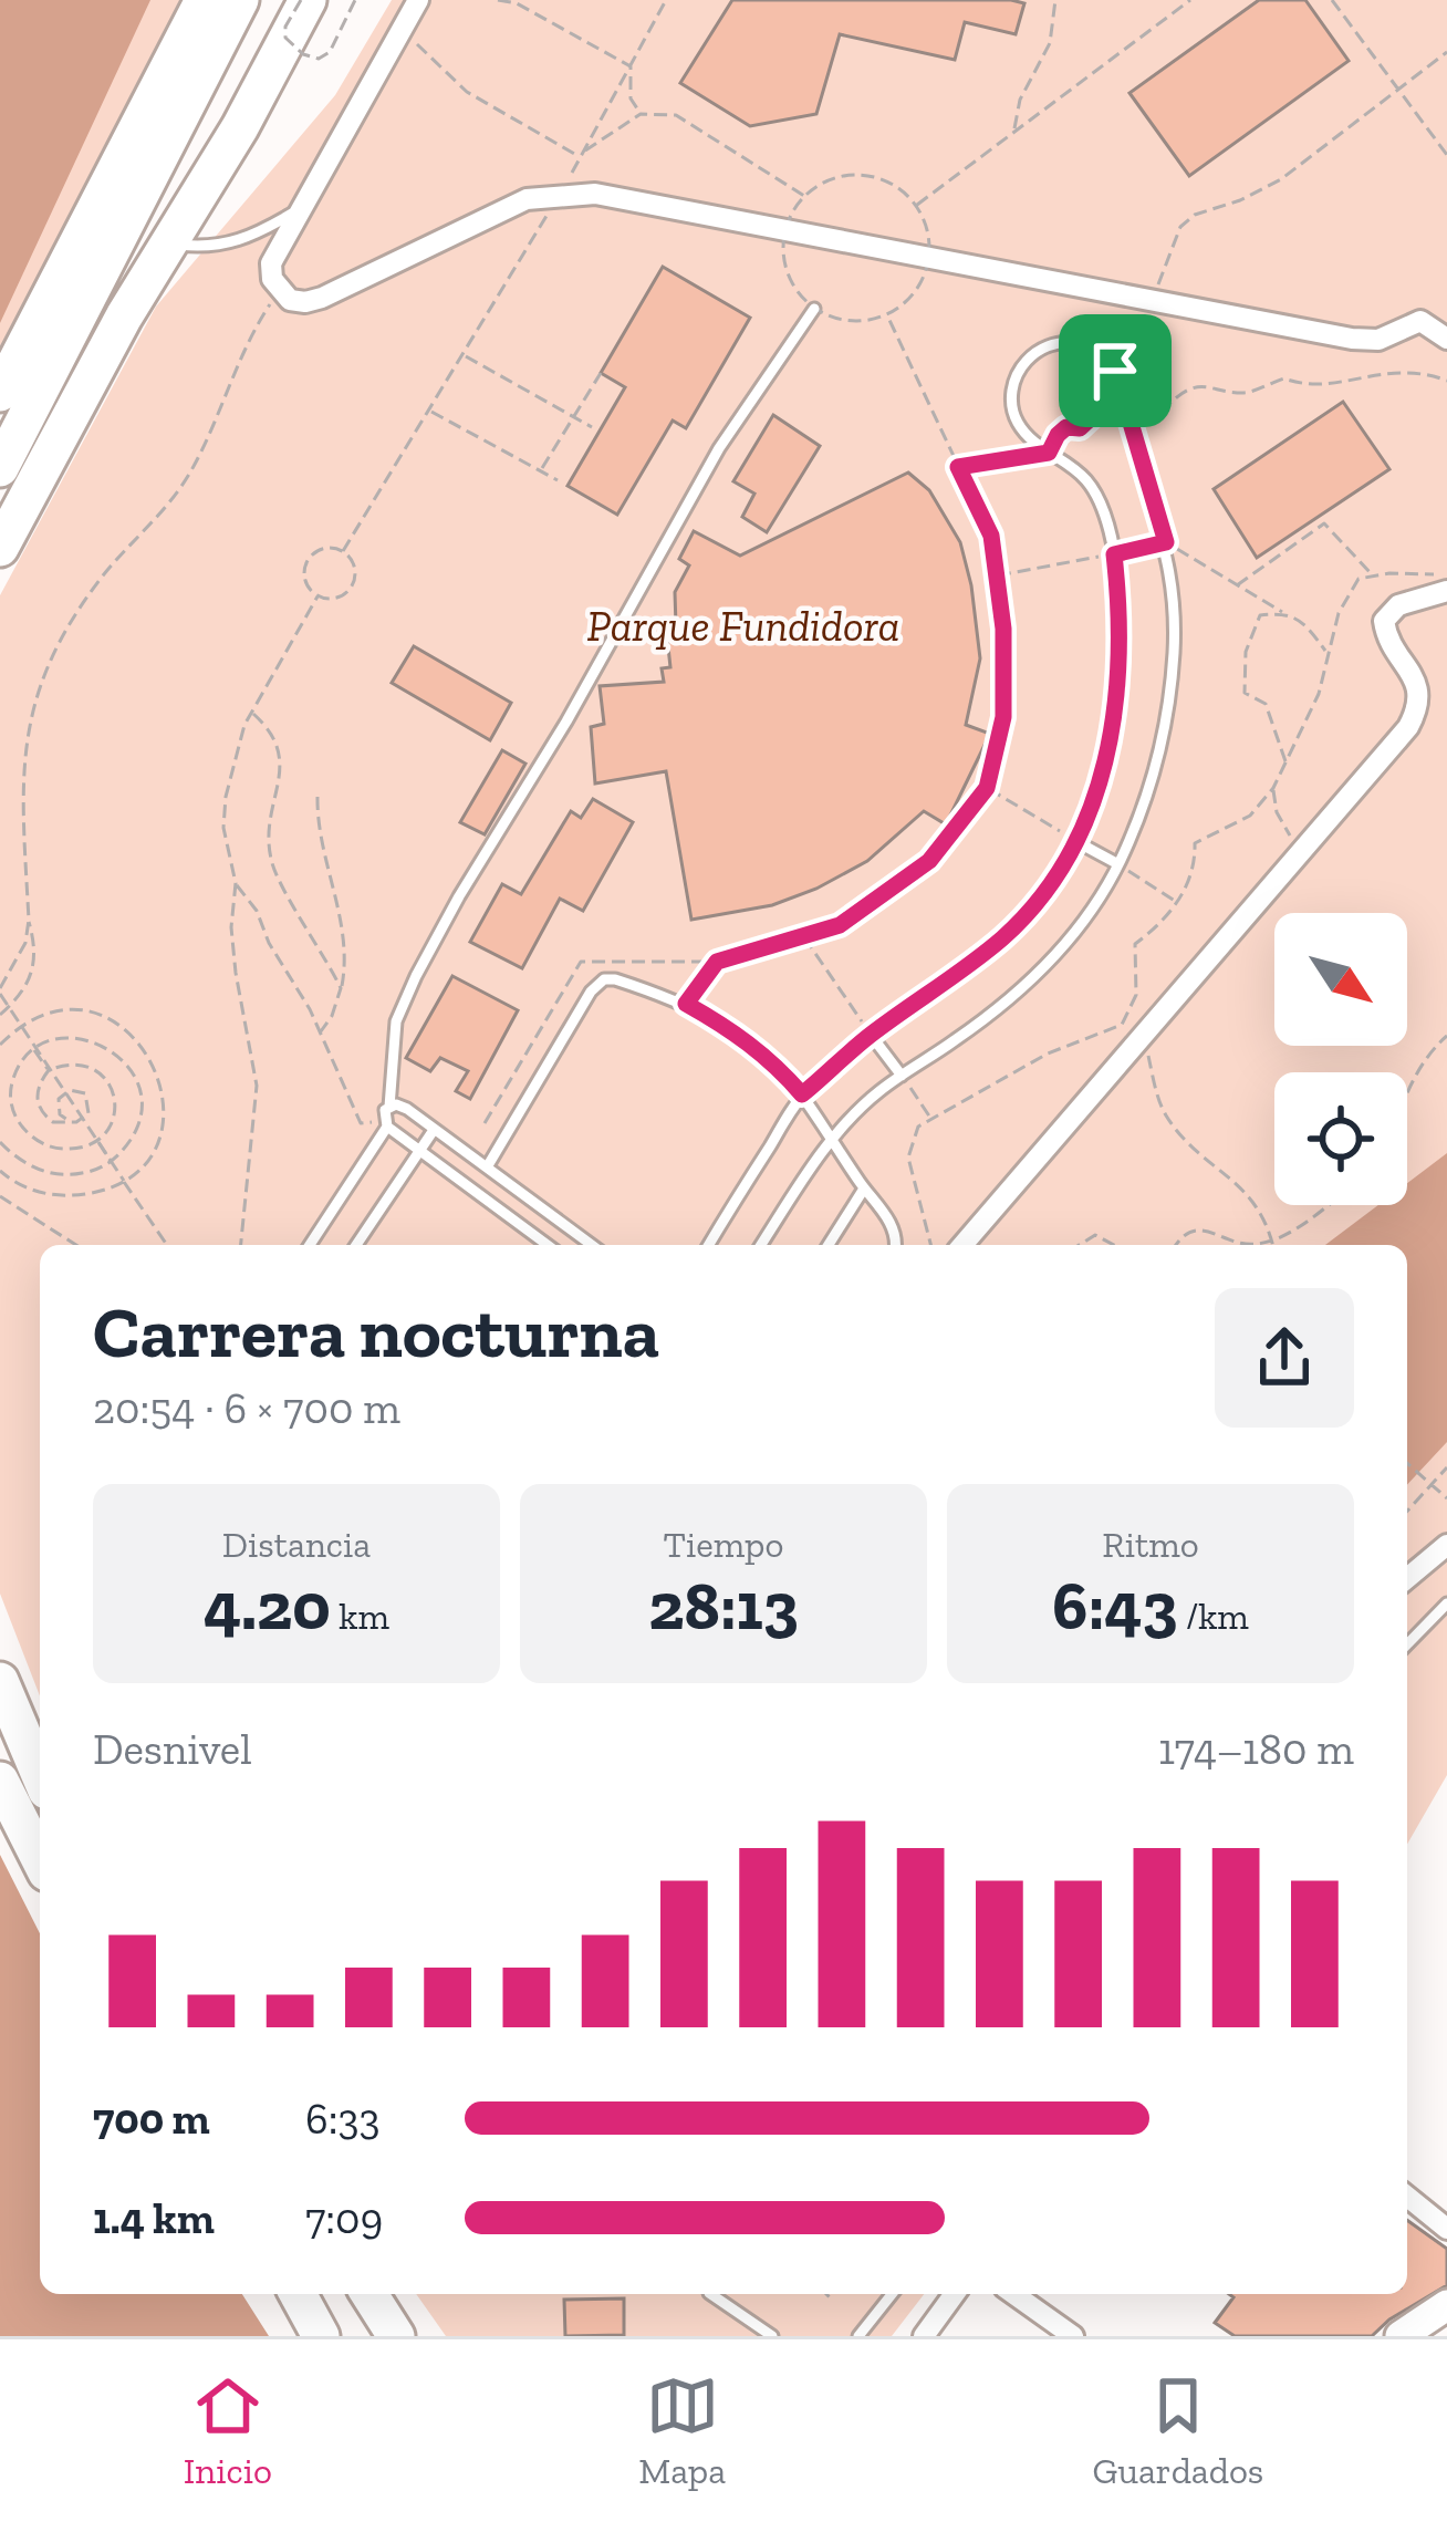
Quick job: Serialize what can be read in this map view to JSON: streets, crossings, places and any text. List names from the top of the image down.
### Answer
{
  "parks": ["Parque Fundidora"],
  "north": "bottom right",
  "page": {
    "heading": ["Carrera nocturna", "20:54 · 6 × 700 m"],
    "stats": [
      ["Distancia", "4.20 km"],
      ["Tiempo", "28:13"],
      ["Ritmo", "6:43 /km"]
    ],
    "chart": ["Desnivel", "174–180 m"],
    "list": [
      {
        "name": "700 m",
        "note": "6:33"
      },
      {
        "name": "1.4 km",
        "note": "7:09"
      }
    ],
    "tabs": ["Inicio", "Mapa", "Guardados"]
  }
}
